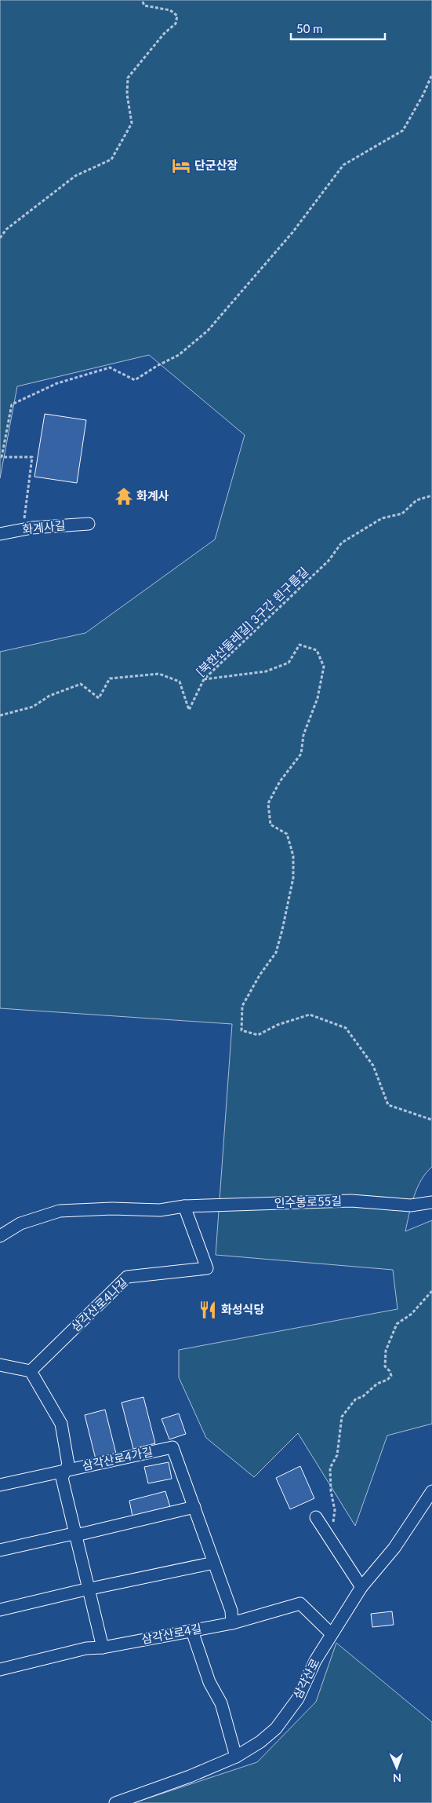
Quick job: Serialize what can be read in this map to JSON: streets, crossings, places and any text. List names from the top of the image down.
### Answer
{
  "streets": {
    "street": [
      "화계사길",
      "인수봉로55길",
      "삼각산로4나길",
      "삼각산로4가길",
      "삼각산로4길",
      "삼각산로"
    ],
    "path": ["[북한산둘레길] 3구간 흰구름길"]
  },
  "crossings": [
    ["인수봉로55길", "삼각산로4나길"],
    ["삼각산로4가길", "삼각산로4길"],
    ["삼각산로4길", "삼각산로"]
  ],
  "places": {
    "hotel": ["단군산장"],
    "temple": ["화계사"],
    "restaurant": ["화성식당"]
  },
  "scale_bar": "50 m",
  "north": "bottom"
}
